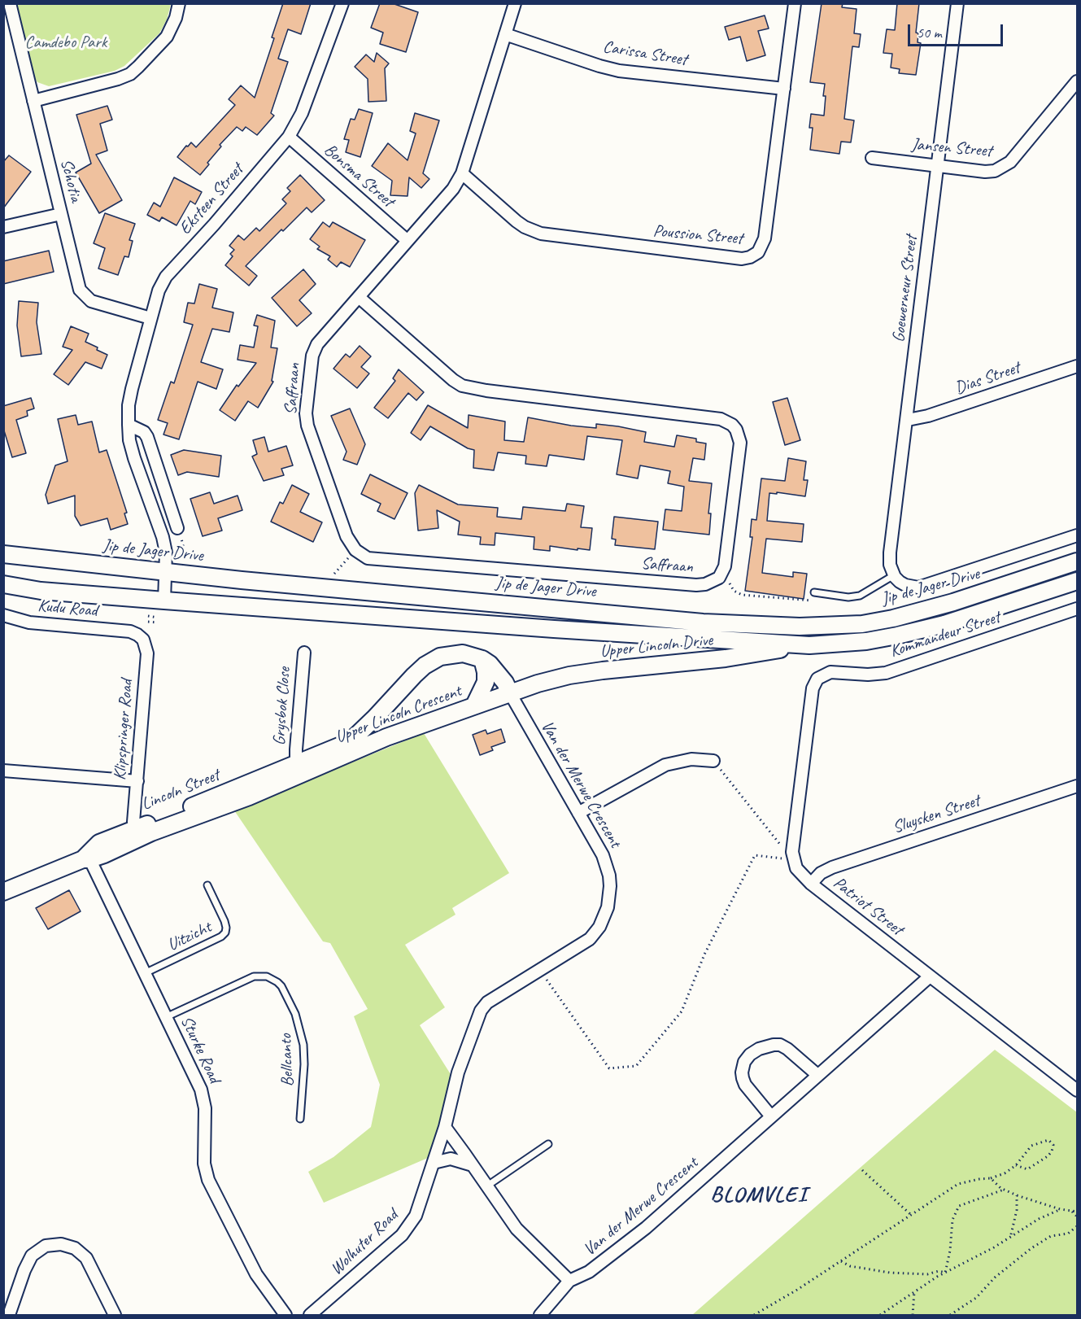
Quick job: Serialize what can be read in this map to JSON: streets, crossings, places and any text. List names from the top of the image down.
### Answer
{
  "streets": {
    "main road": [
      "Jip de Jager Drive",
      "Upper Lincoln Drive",
      "Upper Lincoln Crescent",
      "Lincoln Street"
    ],
    "street": [
      "Carissa Street",
      "Jansen Street",
      "Bonsma Street",
      "Schotia",
      "Eksteen Street",
      "Poussion Street",
      "Goewerneur Street",
      "Dias Street",
      "Saffraan",
      "Kudu Road",
      "Kommandeur Street",
      "Grysbok Close",
      "Klipspringer Road",
      "Van der Merwe Crescent",
      "Sluysken Street",
      "Patriot Street",
      "Sturke Road",
      "Wolhuter Road"
    ],
    "lane": ["Uitzicht", "Bellcanto"]
  },
  "crossings": [
    ["Carissa Street", "Poussion Street"],
    ["Carissa Street", "Saffraan"],
    ["Jansen Street", "Goewerneur Street"],
    ["Bonsma Street", "Eksteen Street"],
    ["Bonsma Street", "Saffraan"],
    ["Schotia", "Eksteen Street"],
    ["Eksteen Street", "Jip de Jager Drive"],
    ["Poussion Street", "Saffraan"],
    ["Goewerneur Street", "Dias Street"],
    ["Kudu Road", "Klipspringer Road"],
    ["Kommandeur Street", "Patriot Street"],
    ["Upper Lincoln Drive", "Upper Lincoln Crescent"],
    ["Upper Lincoln Drive", "Van der Merwe Crescent"],
    ["Grysbok Close", "Upper Lincoln Crescent"],
    ["Grysbok Close", "Lincoln Street"],
    ["Upper Lincoln Crescent", "Van der Merwe Crescent"],
    ["Upper Lincoln Crescent", "Lincoln Street"],
    ["Klipspringer Road", "Lincoln Street"],
    ["Van der Merwe Crescent", "Patriot Street"],
    ["Van der Merwe Crescent", "Wolhuter Road"],
    ["Lincoln Street", "Sturke Road"],
    ["Sluysken Street", "Patriot Street"],
    ["Uitzicht", "Sturke Road"],
    ["Sturke Road", "Bellcanto"]
  ],
  "districts": ["BLOMVLEI"],
  "parks": ["Camdebo Park"],
  "scale_bar": "50 m"
}
